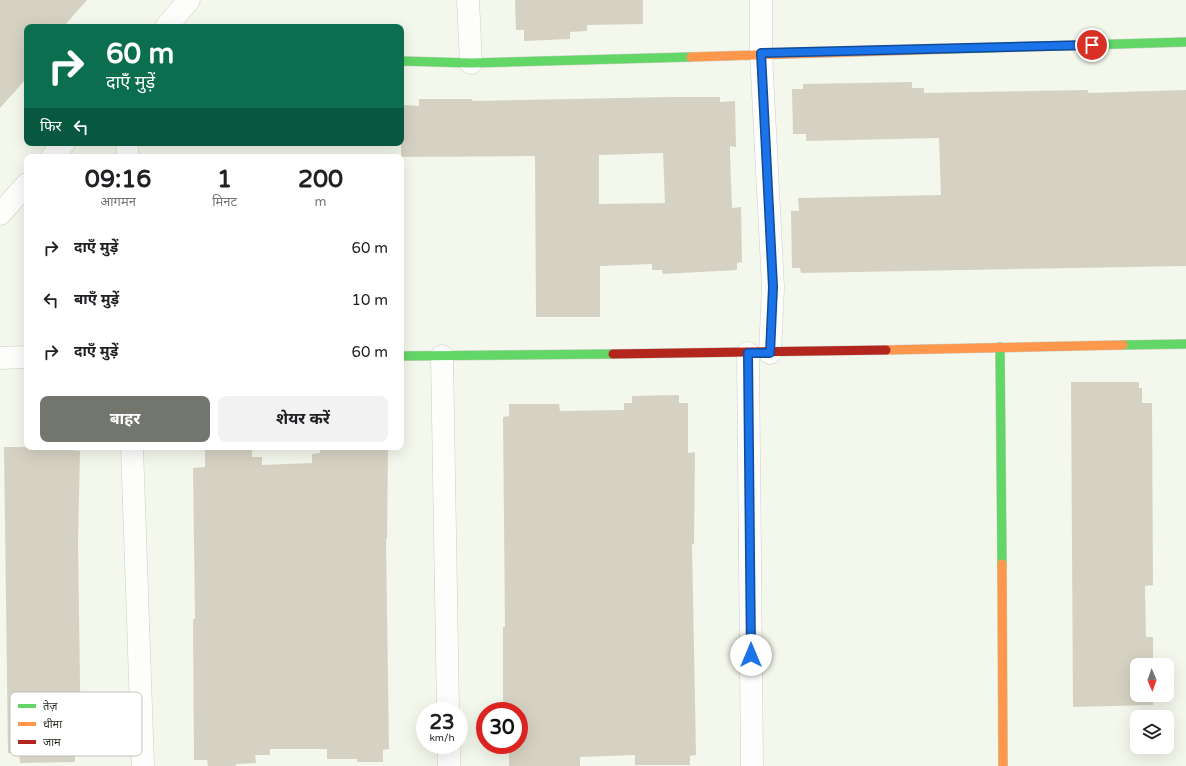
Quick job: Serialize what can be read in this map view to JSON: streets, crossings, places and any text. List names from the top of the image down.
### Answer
{
  "legend": ["तेज़", "धीमा", "जाम"],
  "north": "bottom",
  "page": {
    "turn": ["60 m", "दाएँ मुड़ें"],
    "then": "फिर",
    "eta": [
      "09:16",
      "आगमन",
      "1",
      "मिनट",
      "200",
      "m"
    ],
    "list": [
      {
        "name": "दाएँ मुड़ें",
        "value": "60 m"
      },
      {
        "name": "बाएँ मुड़ें",
        "value": "10 m"
      },
      {
        "name": "दाएँ मुड़ें",
        "value": "60 m"
      }
    ],
    "buttons": ["बाहर", "शेयर करें"],
    "speed": "23 km/h",
    "limit": "30"
  }
}
